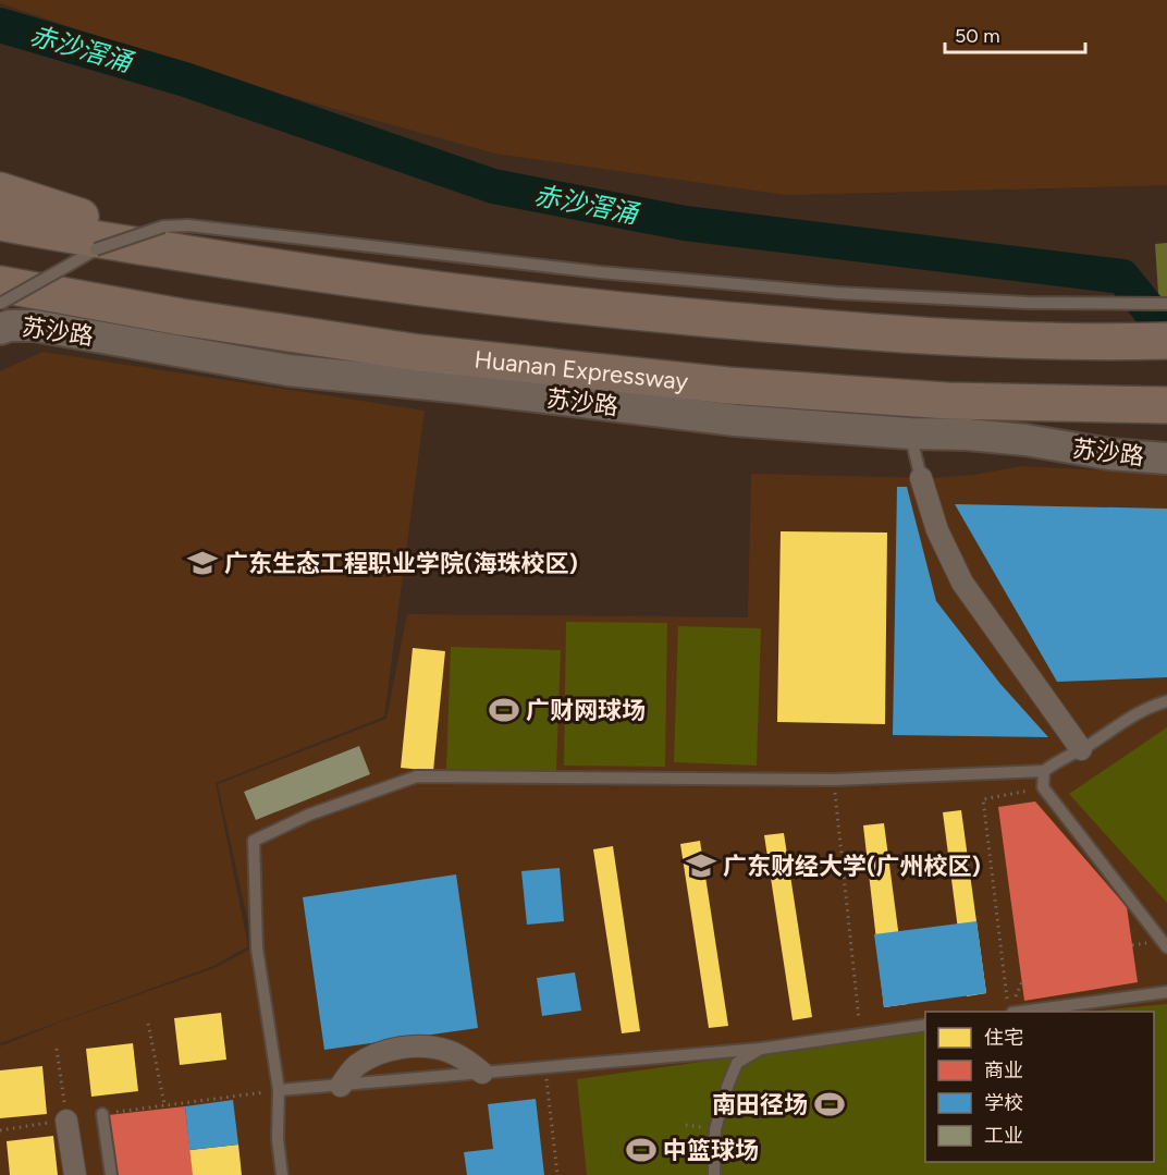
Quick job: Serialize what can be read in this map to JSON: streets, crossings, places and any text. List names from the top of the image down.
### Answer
{
  "streets": {
    "highway": ["Huanan Expressway"],
    "street": ["苏沙路"]
  },
  "water": ["赤沙滘涌"],
  "places": {
    "school or university": ["广东生态工程职业学院(海珠校区)", "广东财经大学(广州校区)"],
    "sports": ["广财网球场", "南田径场", "中篮球场"]
  },
  "legend": [
    "住宅",
    "商业",
    "学校",
    "工业"
  ],
  "scale_bar": "50 m"
}
